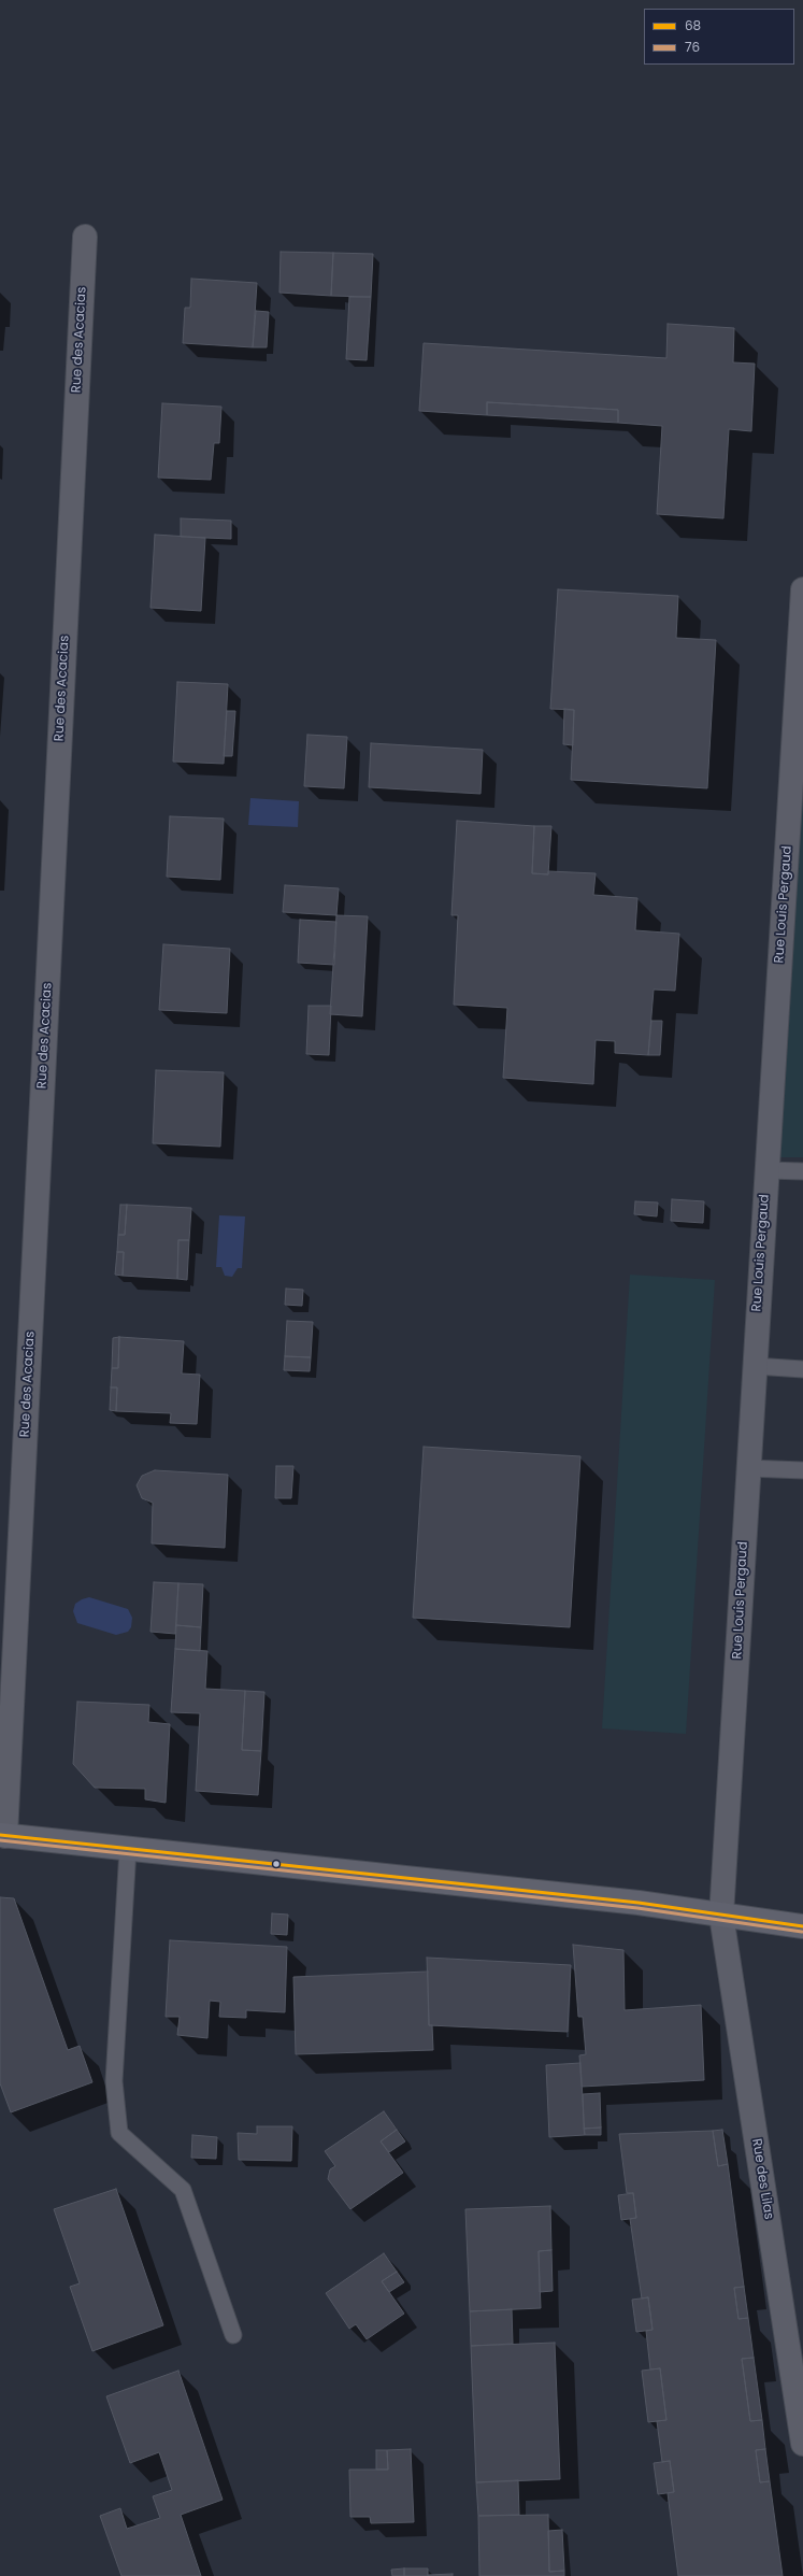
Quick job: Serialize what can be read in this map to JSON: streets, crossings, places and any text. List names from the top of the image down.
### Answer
{
  "streets": {
    "street": ["Rue des Acacias", "Rue Louis Pergaud", "Rue des Lilas"]
  },
  "crossings": [
    ["Rue Louis Pergaud", "Rue des Lilas"]
  ],
  "lines": ["transit line 68", "transit line 76"],
  "legend": ["68", "76"]
}
